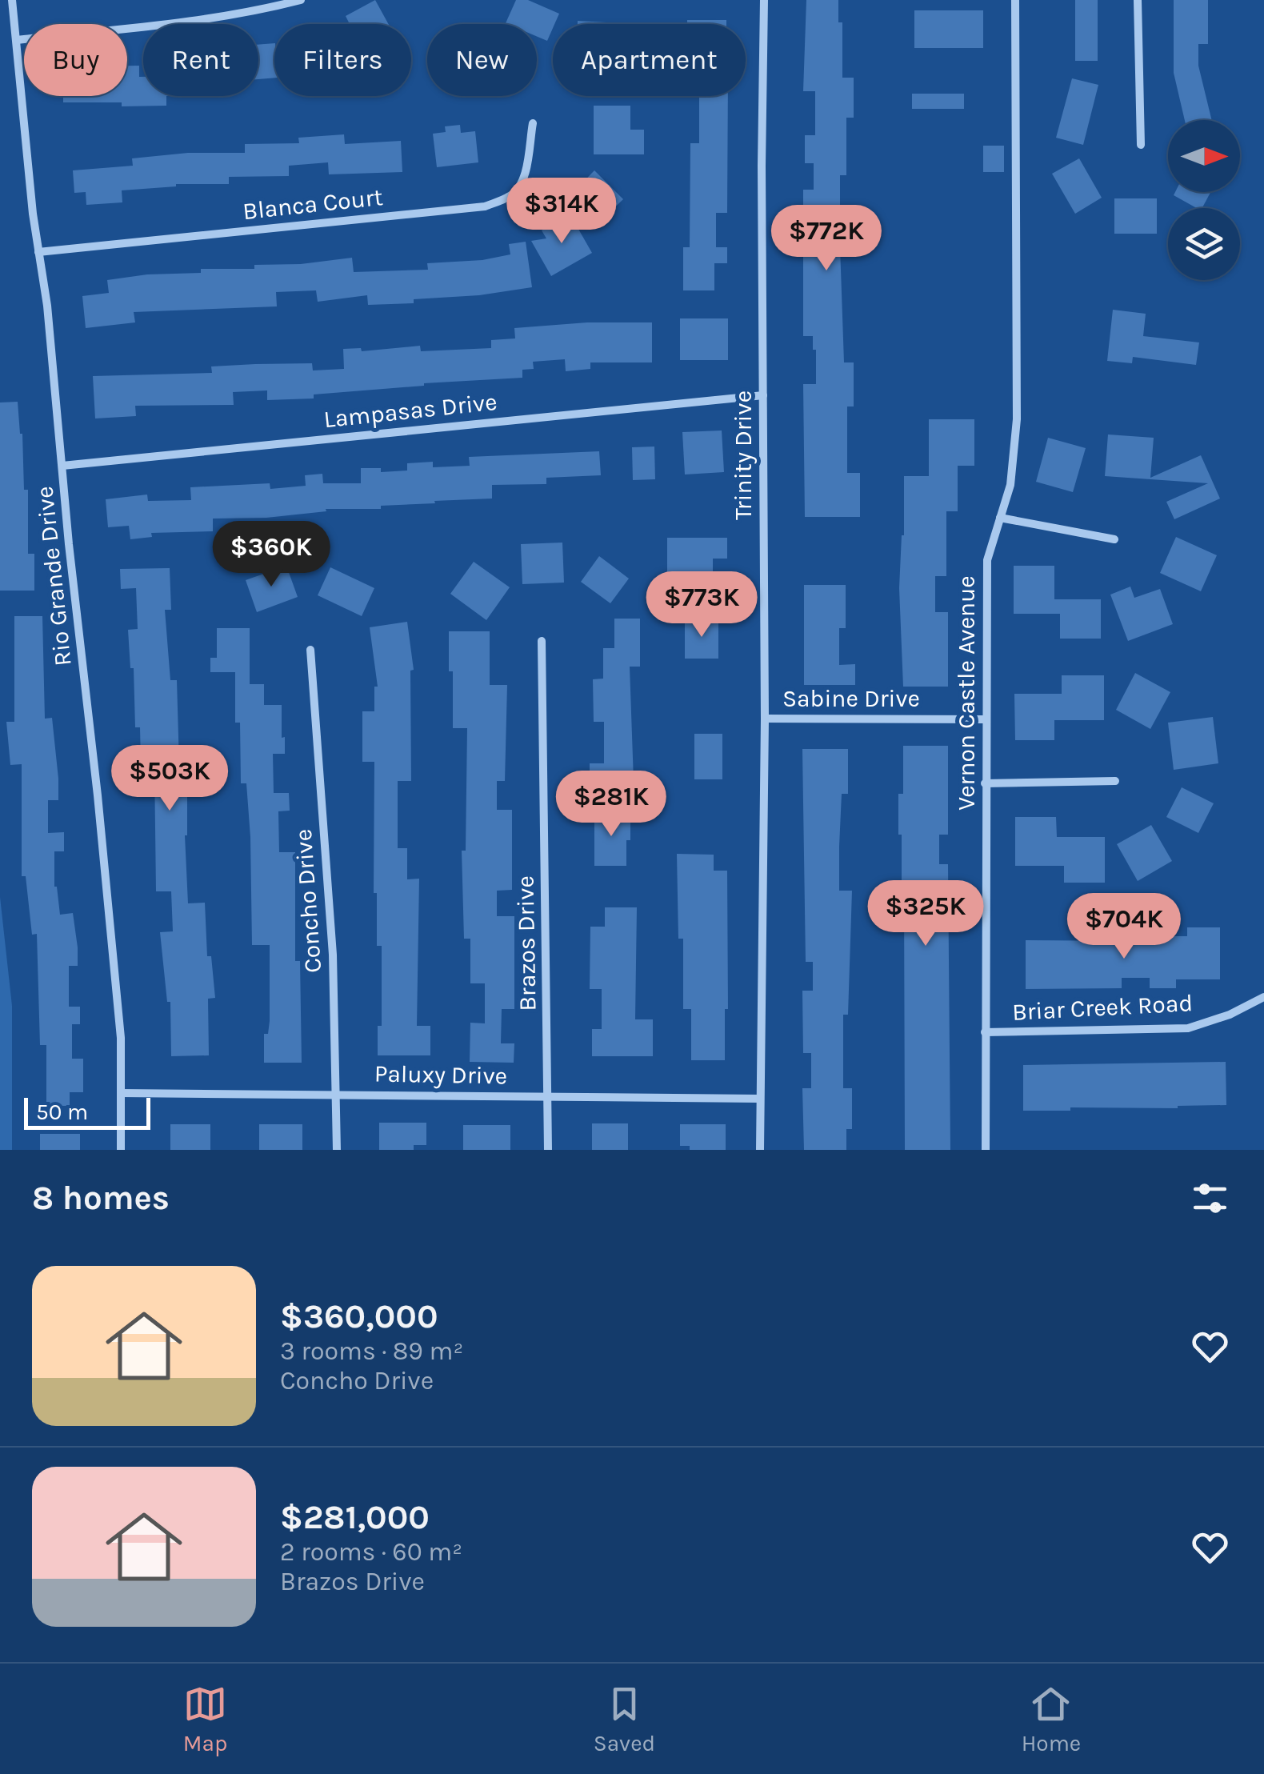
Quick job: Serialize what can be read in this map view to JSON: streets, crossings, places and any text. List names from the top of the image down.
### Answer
{
  "streets": {
    "street": [
      "Blanca Court",
      "Lampasas Drive",
      "Trinity Drive",
      "Rio Grande Drive",
      "Vernon Castle Avenue",
      "Sabine Drive",
      "Concho Drive",
      "Brazos Drive",
      "Briar Creek Road",
      "Paluxy Drive"
    ]
  },
  "crossings": [
    ["Blanca Court", "Rio Grande Drive"],
    ["Lampasas Drive", "Trinity Drive"],
    ["Lampasas Drive", "Rio Grande Drive"],
    ["Trinity Drive", "Sabine Drive"],
    ["Trinity Drive", "Paluxy Drive"],
    ["Rio Grande Drive", "Paluxy Drive"],
    ["Vernon Castle Avenue", "Sabine Drive"],
    ["Vernon Castle Avenue", "Briar Creek Road"],
    ["Concho Drive", "Paluxy Drive"],
    ["Brazos Drive", "Paluxy Drive"]
  ],
  "scale_bar": "50 m",
  "north": "right",
  "page": {
    "chip": [
      "Buy",
      "Rent",
      "Filters",
      "New",
      "Apartment"
    ],
    "price": [
      "$314K",
      "$772K",
      "$360K",
      "$773K",
      "$503K",
      "$281K",
      "$325K",
      "$704K"
    ],
    "scale": "50 m",
    "heading": "8 homes",
    "list": [
      {
        "name": "$360,000",
        "note": "3 rooms · 89 m² · Concho Drive"
      },
      {
        "name": "$281,000",
        "note": "2 rooms · 60 m² · Brazos Drive"
      }
    ],
    "tabs": ["Map", "Saved", "Home"]
  }
}
